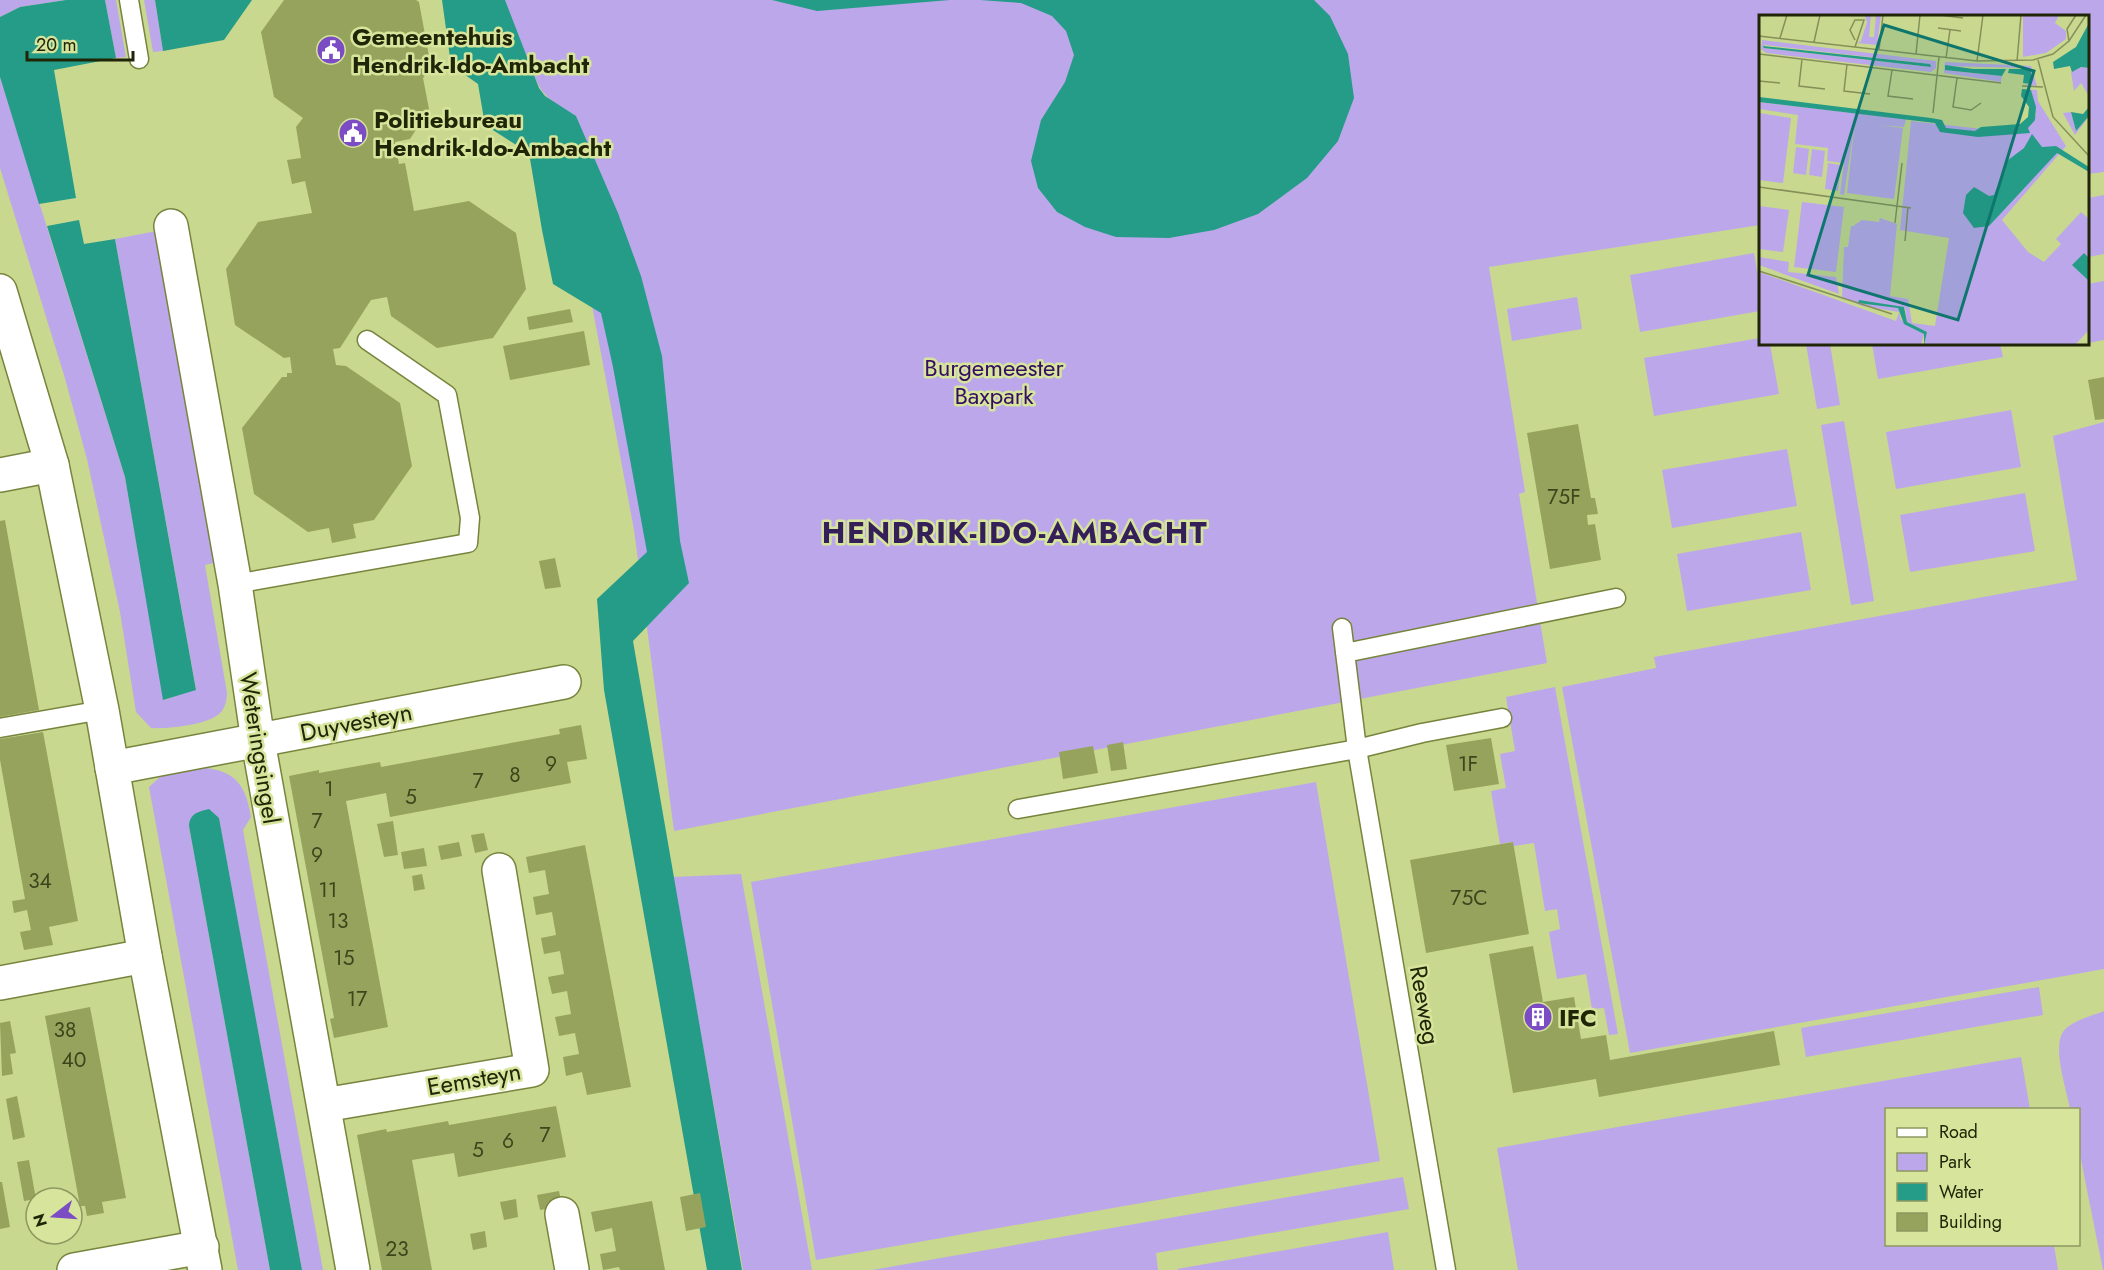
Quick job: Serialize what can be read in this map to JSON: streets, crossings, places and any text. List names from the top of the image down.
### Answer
{
  "streets": {
    "street": ["Duyvesteyn", "Weteringsingel", "Eemsteyn"],
    "lane": ["Reeweg"]
  },
  "crossings": [
    ["Duyvesteyn", "Weteringsingel"],
    ["Weteringsingel", "Eemsteyn"]
  ],
  "districts": ["HENDRIK-IDO-AMBACHT"],
  "parks": ["Burgemeester Baxpark"],
  "places": {
    "public building": ["Gemeentehuis Hendrik-Ido-Ambacht", "Politiebureau Hendrik-Ido-Ambacht"],
    "building": ["IFC"]
  },
  "house_numbers": [
    "75F",
    "9",
    "1F",
    "8",
    "7",
    "1",
    "5",
    "7",
    "9",
    "34",
    "11",
    "75C",
    "13",
    "15",
    "17",
    "38",
    "40",
    "7",
    "6",
    "5",
    "23"
  ],
  "legend": [
    "Road",
    "Park",
    "Water",
    "Building"
  ],
  "scale_bar": "20 m",
  "north": "left"
}
